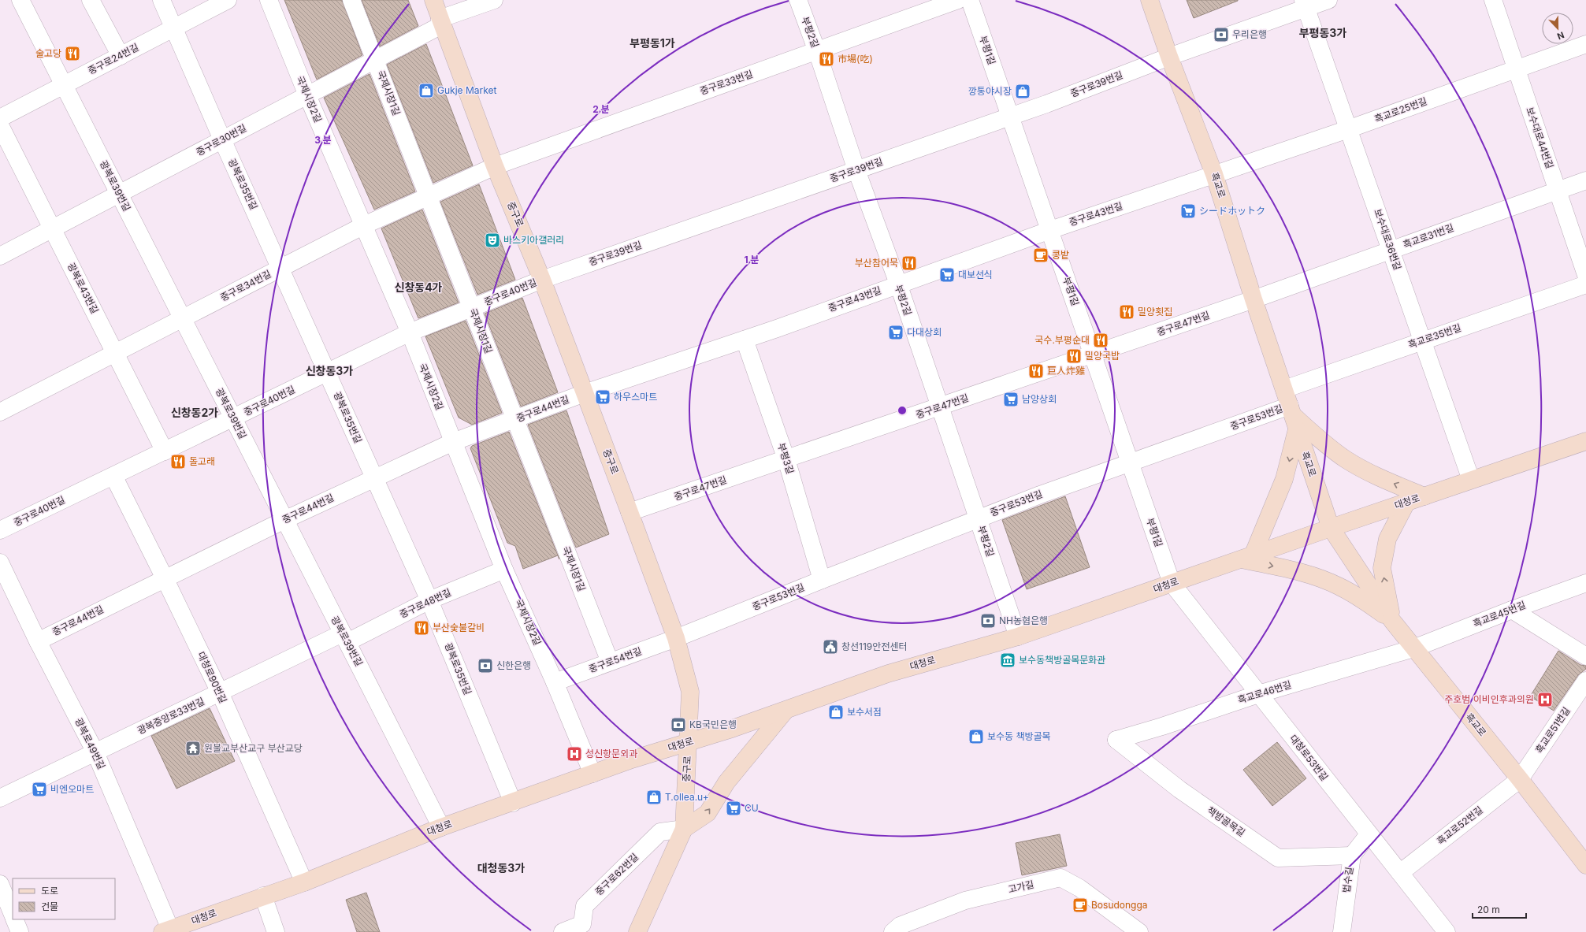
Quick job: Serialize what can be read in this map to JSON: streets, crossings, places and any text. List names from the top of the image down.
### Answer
{
  "streets": {
    "main road": ["흑교로", "중구로", "대청로"],
    "street": [
      "부평2길",
      "부평1길",
      "중구로24번길",
      "중구로33번길",
      "중구로39번길",
      "국제시장1길",
      "국제시장2길",
      "흑교로25번길",
      "보수대로44번길",
      "중구로30번길",
      "광복로35번길",
      "광복로39번길",
      "중구로43번길",
      "흑교로31번길",
      "보수대로36번길",
      "중구로34번길",
      "광복로43번길",
      "중구로40번길",
      "중구로47번길",
      "흑교로35번길",
      "중구로44번길",
      "중구로53번길",
      "부평3길",
      "중구로48번길",
      "흑교로45번길",
      "중구로54번길",
      "대청로90번길",
      "흑교로46번길",
      "광복중앙로33번길",
      "흑교로51번길",
      "광복로49번길",
      "대청로53번길",
      "책방골목길",
      "흑교로52번길",
      "중구로62번길",
      "법수길",
      "고가길"
    ]
  },
  "crossings": [
    ["부평2길", "중구로33번길"],
    ["부평2길", "중구로39번길"],
    ["부평2길", "중구로43번길"],
    ["부평2길", "중구로47번길"],
    ["부평2길", "중구로53번길"],
    ["부평2길", "대청로"],
    ["부평1길", "중구로39번길"],
    ["부평1길", "중구로43번길"],
    ["부평1길", "중구로47번길"],
    ["부평1길", "중구로53번길"],
    ["부평1길", "대청로"],
    ["부평1길", "대청로53번길"],
    ["중구로24번길", "광복로35번길"],
    ["중구로24번길", "광복로39번길"],
    ["중구로33번길", "중구로"],
    ["중구로33번길", "중구로34번길"],
    ["중구로39번길", "흑교로"],
    ["중구로39번길", "중구로"],
    ["중구로39번길", "보수대로36번길"],
    ["중구로39번길", "중구로40번길"],
    ["국제시장1길", "중구로30번길"],
    ["국제시장1길", "중구로34번길"],
    ["국제시장1길", "중구로40번길"],
    ["국제시장1길", "중구로44번길"],
    ["국제시장1길", "중구로54번길"],
    ["국제시장2길", "중구로30번길"],
    ["국제시장2길", "중구로34번길"],
    ["국제시장2길", "중구로40번길"],
    ["국제시장2길", "중구로44번길"],
    ["국제시장2길", "대청로"],
    ["국제시장2길", "중구로48번길"],
    ["국제시장2길", "중구로54번길"],
    ["흑교로25번길", "보수대로44번길"],
    ["흑교로25번길", "흑교로"],
    ["흑교로25번길", "중구로43번길"],
    ["흑교로25번길", "보수대로36번길"],
    ["보수대로44번길", "흑교로31번길"],
    ["중구로30번길", "광복로35번길"],
    ["중구로30번길", "광복로39번길"],
    ["중구로30번길", "중구로"],
    ["중구로30번길", "광복로43번길"],
    ["광복로35번길", "중구로34번길"],
    ["광복로35번길", "중구로40번길"],
    ["광복로35번길", "중구로44번길"],
    ["광복로35번길", "대청로"],
    ["광복로35번길", "중구로48번길"],
    ["흑교로", "중구로43번길"],
    ["흑교로", "흑교로31번길"],
    ["흑교로", "중구로47번길"],
    ["흑교로", "흑교로35번길"],
    ["흑교로", "중구로53번길"],
    ["흑교로", "대청로"],
    ["흑교로", "흑교로45번길"],
    ["흑교로", "흑교로46번길"],
    ["흑교로", "흑교로51번길"],
    ["흑교로", "흑교로52번길"],
    ["광복로39번길", "중구로34번길"],
    ["광복로39번길", "중구로40번길"],
    ["광복로39번길", "중구로44번길"],
    ["광복로39번길", "대청로"],
    ["광복로39번길", "중구로48번길"],
    ["광복로39번길", "광복중앙로33번길"],
    ["중구로", "중구로43번길"],
    ["중구로", "중구로34번길"],
    ["중구로", "중구로40번길"],
    ["중구로", "중구로47번길"],
    ["중구로", "중구로44번길"],
    ["중구로", "중구로53번길"],
    ["중구로", "대청로"],
    ["중구로", "중구로54번길"],
    ["중구로", "중구로62번길"],
    ["중구로43번길", "중구로44번길"],
    ["중구로43번길", "부평3길"],
    ["흑교로31번길", "보수대로36번길"],
    ["흑교로31번길", "중구로47번길"],
    ["보수대로36번길", "흑교로35번길"],
    ["보수대로36번길", "대청로"],
    ["중구로34번길", "광복로43번길"],
    ["광복로43번길", "중구로40번길"],
    ["중구로40번길", "대청로90번길"],
    ["중구로47번길", "부평3길"],
    ["중구로44번길", "대청로90번길"],
    ["중구로44번길", "광복로49번길"],
    ["중구로53번길", "부평3길"],
    ["중구로53번길", "중구로54번길"],
    ["대청로", "대청로90번길"],
    ["대청로", "광복로49번길"],
    ["대청로", "대청로53번길"],
    ["중구로48번길", "광복중앙로33번길"],
    ["흑교로45번길", "흑교로46번길"],
    ["대청로90번길", "광복중앙로33번길"],
    ["흑교로46번길", "대청로53번길"],
    ["흑교로46번길", "책방골목길"],
    ["광복중앙로33번길", "광복로49번길"],
    ["흑교로51번길", "흑교로52번길"],
    ["대청로53번길", "흑교로52번길"],
    ["대청로53번길", "법수길"],
    ["책방골목길", "법수길"]
  ],
  "districts": [
    "부평동3가",
    "부평동1가",
    "신창동4가",
    "신창동3가",
    "신창동2가",
    "대청동3가"
  ],
  "places": {
    "bank": [
      "우리은행",
      "NH농협은행",
      "신한은행",
      "KB국민은행"
    ],
    "restaurant": [
      "술고당",
      "市場(吃)",
      "부산참어묵",
      "밀양횟집",
      "국수.부평순대",
      "밀양국밥",
      "巨人炸雞",
      "돌고래",
      "부산숯불갈비"
    ],
    "shop": [
      "Gukje Market",
      "깡통야시장",
      "보수서점",
      "보수동 책방골목",
      "T.ollea.u+"
    ],
    "supermarket": [
      "シードホットク",
      "대보선식",
      "다대상회",
      "하우스마트",
      "남양상회",
      "비엔오마트",
      "CU"
    ],
    "theatre": ["바스키아갤러리"],
    "cafe": ["콩밭", "Bosudongga"],
    "public building": ["창선119안전센터"],
    "museum": ["보수동책방골목문화관"],
    "hospital": ["주호범 이비인후과의원", "성신항문외과"],
    "temple": ["원불교부산교구 부산교당"]
  },
  "legend": ["도로", "건물"],
  "scale_bar": "20 m",
  "north": "bottom",
  "rings": ["2 분", "3 분", "1 분"]
}
